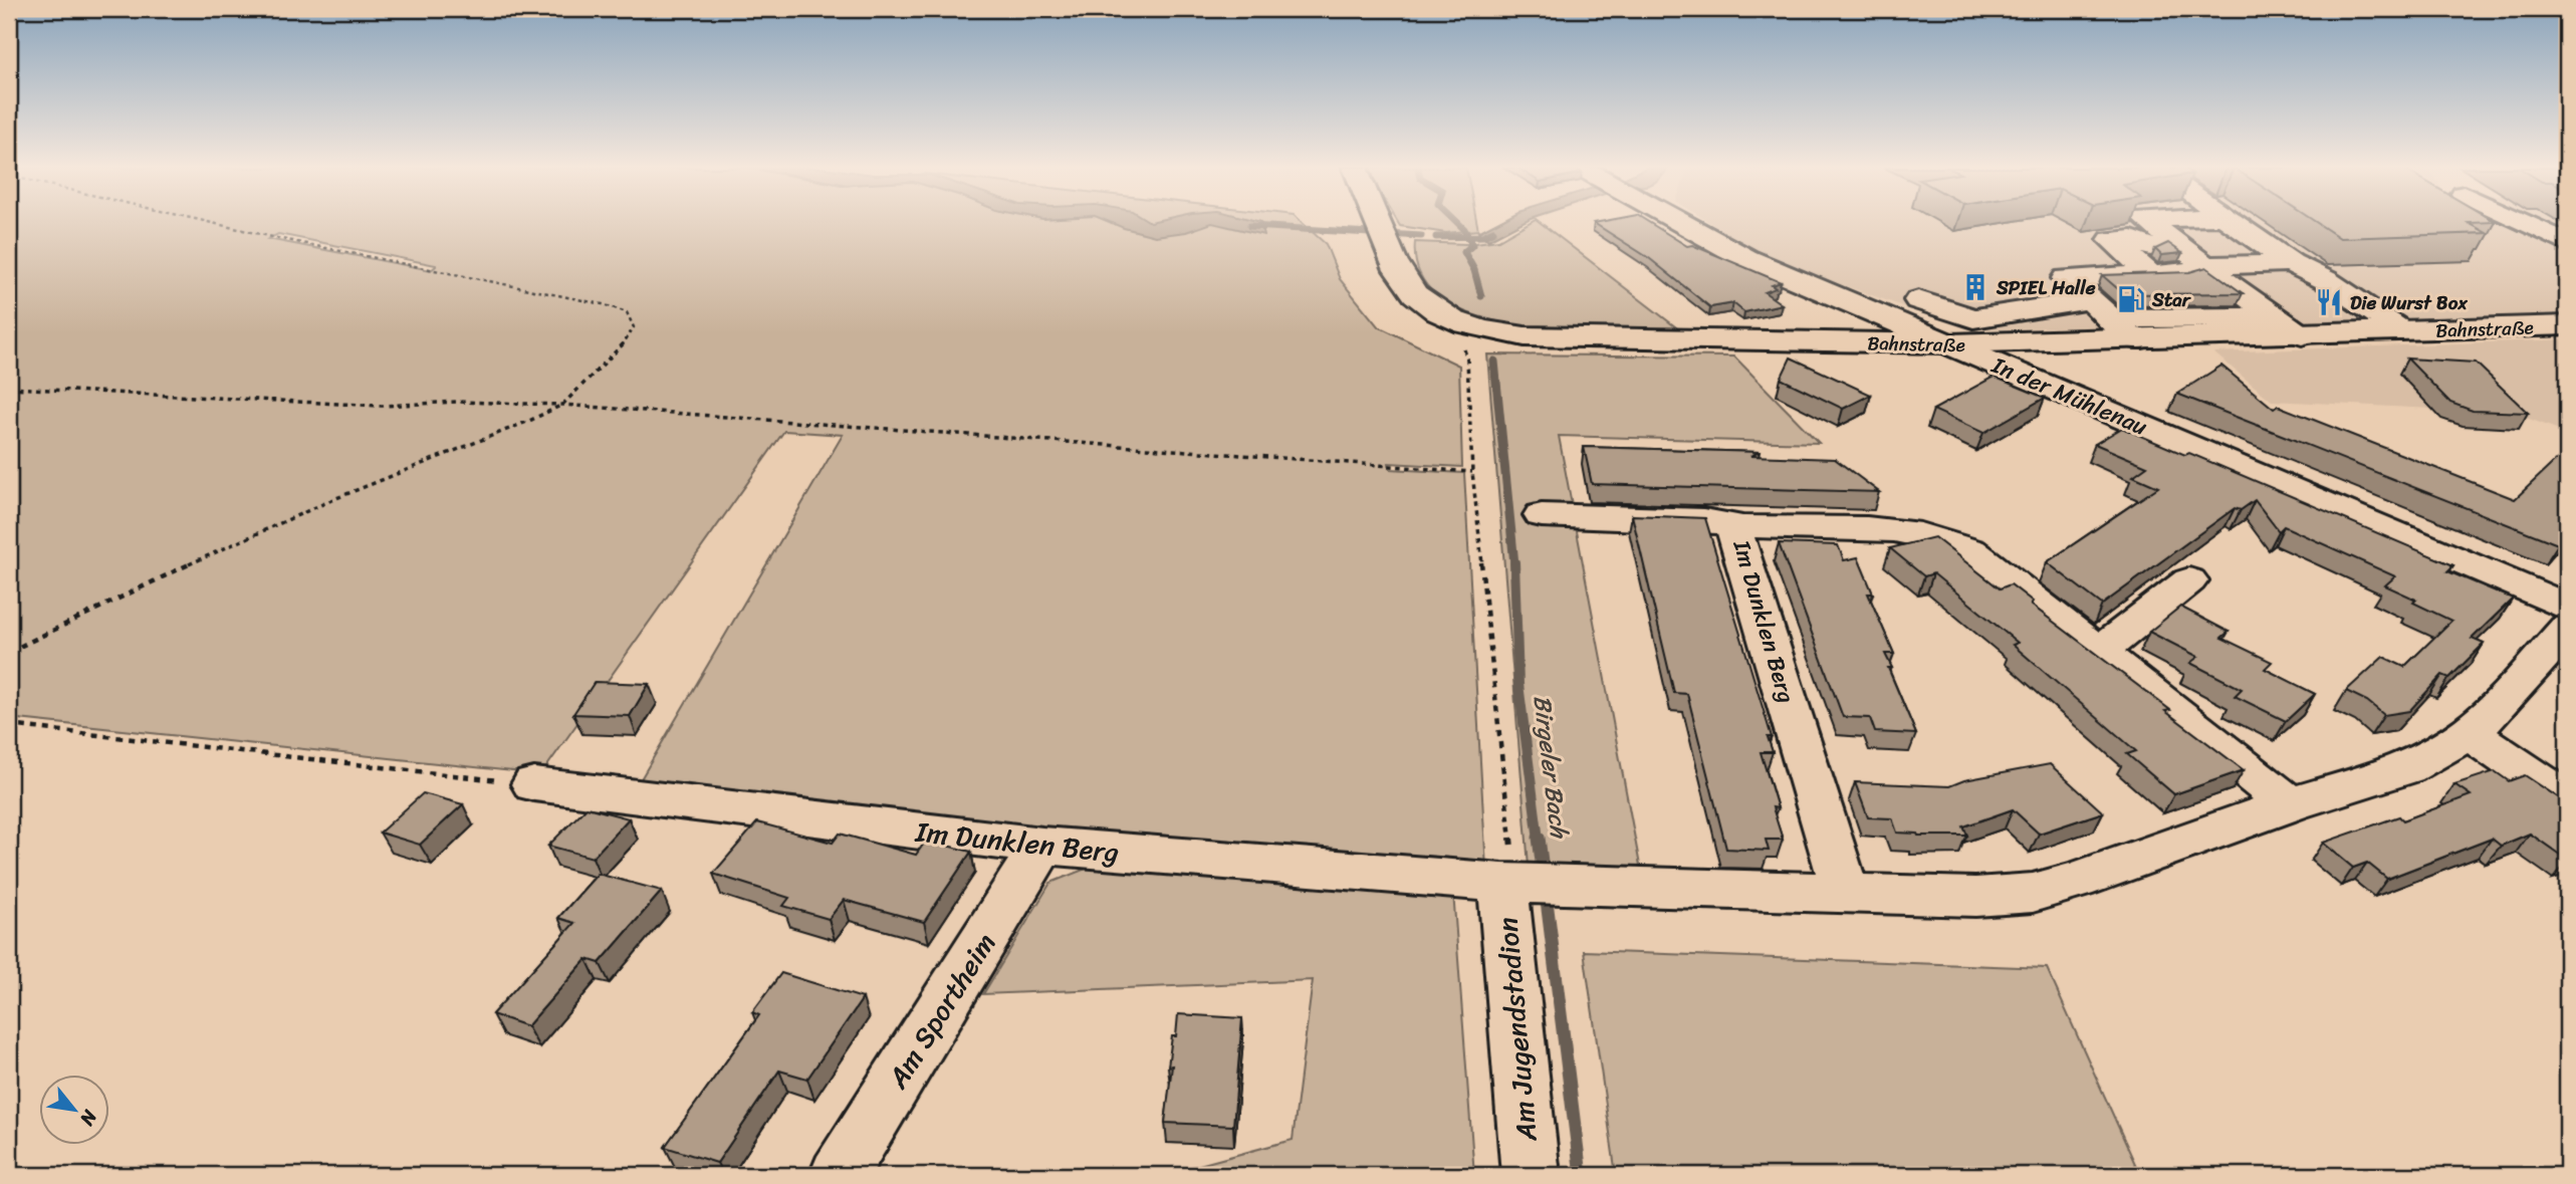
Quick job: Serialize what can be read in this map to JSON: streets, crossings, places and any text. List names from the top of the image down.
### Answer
{
  "streets": {
    "street": [
      "Bahnstraße",
      "In der Mühlenau",
      "Im Dunklen Berg",
      "Am Sportheim",
      "Am Jugendstadion"
    ]
  },
  "crossings": [
    ["Bahnstraße", "In der Mühlenau"],
    ["Im Dunklen Berg", "Am Sportheim"],
    ["Im Dunklen Berg", "Am Jugendstadion"]
  ],
  "water": ["Birgeler Bach"],
  "places": {
    "building": ["SPIEL Halle"],
    "fuel station": ["Star"],
    "restaurant": ["Die Wurst Box"]
  },
  "north": "bottom right"
}
